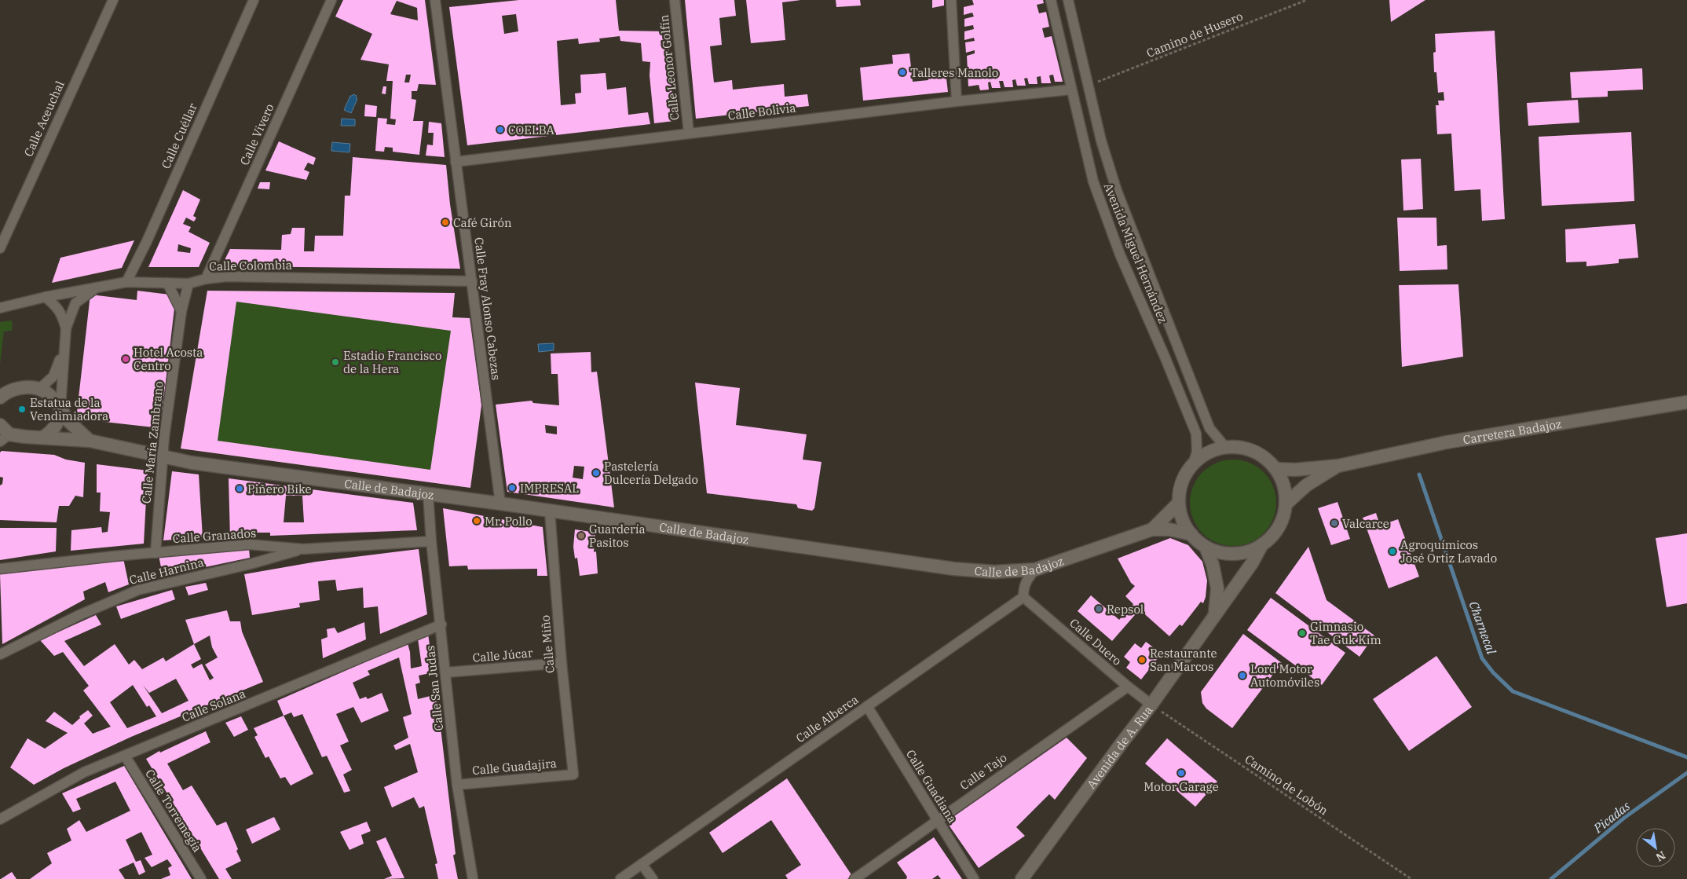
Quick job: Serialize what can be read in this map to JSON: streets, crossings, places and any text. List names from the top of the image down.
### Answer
{
  "streets": {
    "street": [
      "Calle Leonor Golfín",
      "Calle Bolivia",
      "Calle Aceuchal",
      "Calle Vivero",
      "Calle Cuéllar",
      "Avenida Miguel Hernández",
      "Calle Colombia",
      "Calle Fray Alonso Cabezas",
      "Carretera Badajoz",
      "Calle María Zambrano",
      "Calle de Badajoz",
      "Calle Granados",
      "Calle Harnina",
      "Calle Duero",
      "Calle Miño",
      "Calle Júcar",
      "Calle San Judas",
      "Calle Solana",
      "Calle Alberca",
      "Avenida de A. Rua",
      "Calle Guadajira",
      "Calle Tajo",
      "Calle Guadiana",
      "Calle Torremegía"
    ],
    "path": ["Camino de Husero", "Camino de Lobón"]
  },
  "crossings": [
    ["Camino de Husero", "Avenida Miguel Hernández"],
    ["Calle Leonor Golfín", "Calle Bolivia"],
    ["Calle Bolivia", "Avenida Miguel Hernández"],
    ["Calle Bolivia", "Calle Fray Alonso Cabezas"],
    ["Calle Vivero", "Calle Colombia"],
    ["Calle Cuéllar", "Calle Colombia"],
    ["Avenida Miguel Hernández", "Carretera Badajoz"],
    ["Avenida Miguel Hernández", "Calle de Badajoz"],
    ["Avenida Miguel Hernández", "Avenida de A. Rua"],
    ["Calle Colombia", "Calle Fray Alonso Cabezas"],
    ["Calle Colombia", "Calle María Zambrano"],
    ["Calle Fray Alonso Cabezas", "Calle de Badajoz"],
    ["Carretera Badajoz", "Calle de Badajoz"],
    ["Carretera Badajoz", "Avenida de A. Rua"],
    ["Calle María Zambrano", "Calle de Badajoz"],
    ["Calle María Zambrano", "Calle Granados"],
    ["Calle de Badajoz", "Calle Miño"],
    ["Calle de Badajoz", "Calle San Judas"],
    ["Calle de Badajoz", "Avenida de A. Rua"],
    ["Calle Granados", "Calle Harnina"],
    ["Calle Granados", "Calle San Judas"],
    ["Calle Duero", "Calle Alberca"],
    ["Calle Duero", "Avenida de A. Rua"],
    ["Calle Duero", "Calle Tajo"],
    ["Calle Duero", "Camino de Lobón"],
    ["Calle Miño", "Calle Júcar"],
    ["Calle Miño", "Calle Guadajira"],
    ["Calle Júcar", "Calle San Judas"],
    ["Calle San Judas", "Calle Solana"],
    ["Calle San Judas", "Calle Guadajira"],
    ["Calle Solana", "Calle Torremegía"],
    ["Calle Alberca", "Calle Guadiana"],
    ["Avenida de A. Rua", "Camino de Lobón"],
    ["Calle Tajo", "Calle Guadiana"]
  ],
  "water": ["Charnecal", "Picadas"],
  "places": [
    "Talleres Manolo",
    "COELBA",
    "Café Girón",
    "Hotel Acosta Centro",
    "Estadio Francisco de la Hera",
    "Estatua de la Vendimiadora",
    "Pastelería Dulcería Delgado",
    "IMPRESAL",
    "Piñero Bike",
    "Mr. Pollo",
    "Valcarce",
    "Guardería Pasitos",
    "Agroquímicos José Ortiz Lavado",
    "Repsol",
    "Gimnasio Tae Guk Kim",
    "Restaurante San Marcos",
    "Lord Motor Automóviles",
    "Motor Garage"
  ],
  "north": "bottom right"
}
